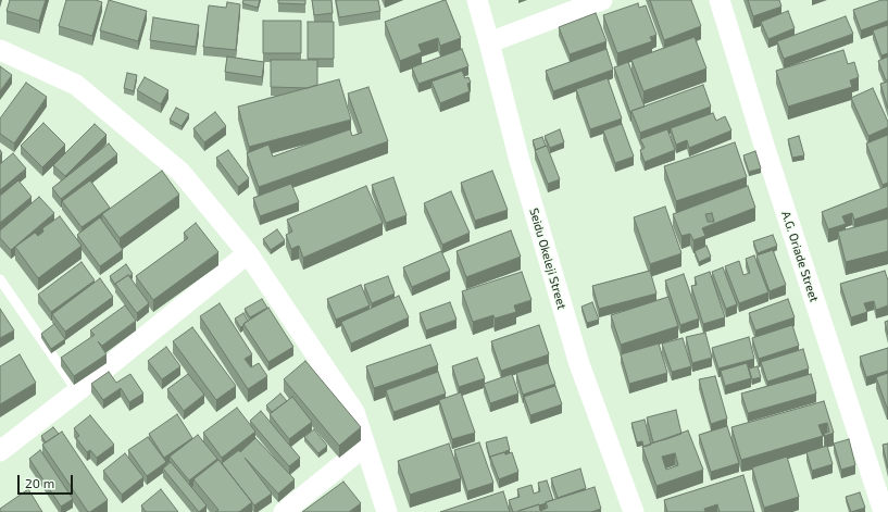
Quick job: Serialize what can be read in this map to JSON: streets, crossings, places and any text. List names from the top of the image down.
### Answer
{
  "streets": {
    "street": ["A.G. Oriade Street", "Seidu Okeleji Street"]
  },
  "scale_bar": "20 m"
}
